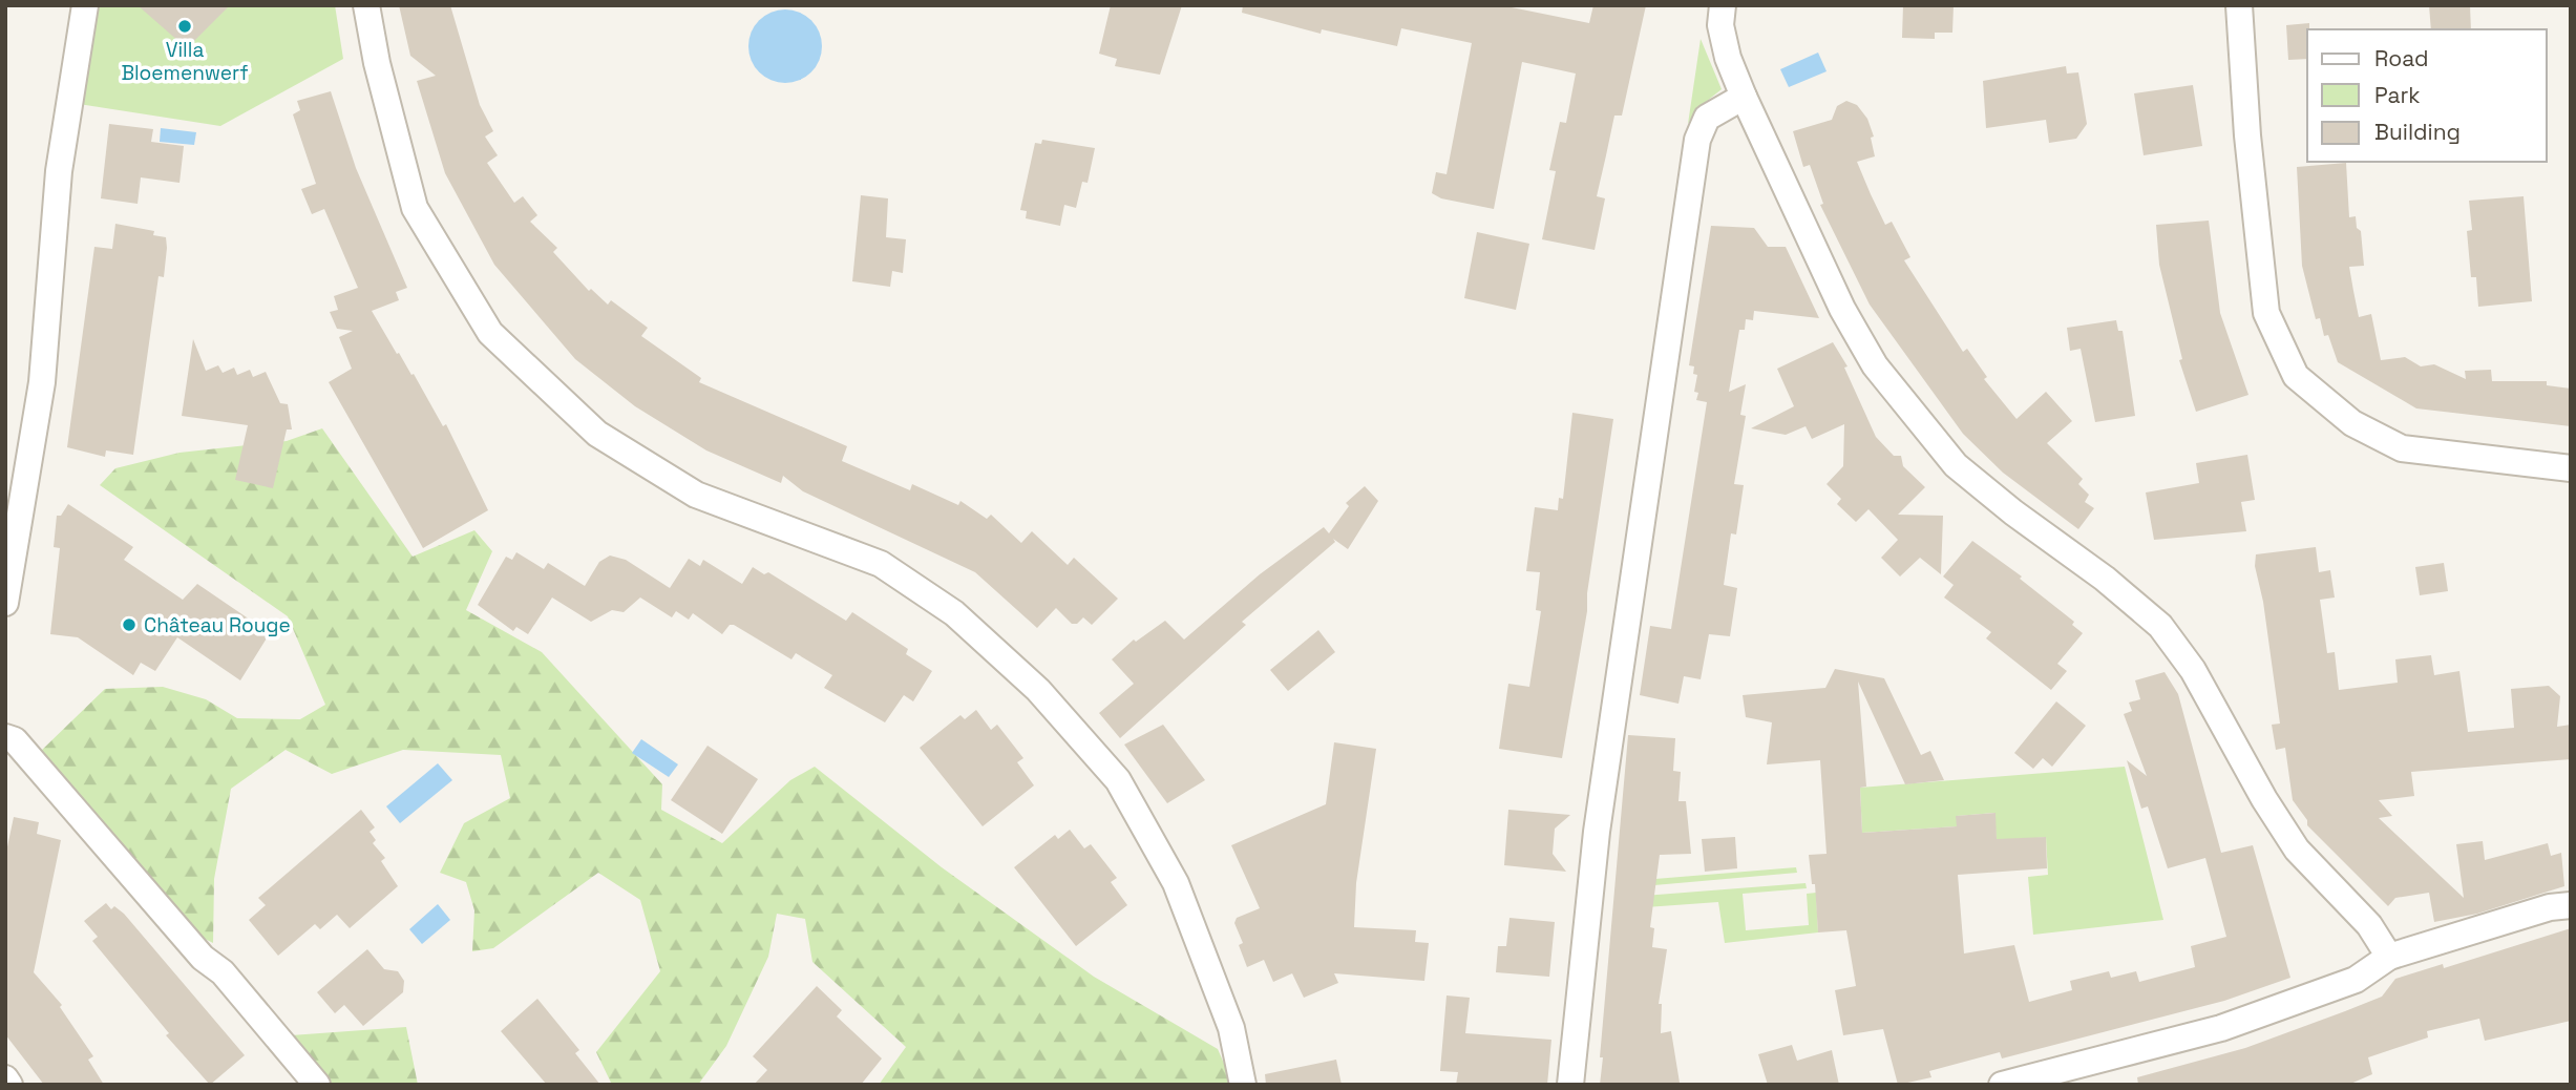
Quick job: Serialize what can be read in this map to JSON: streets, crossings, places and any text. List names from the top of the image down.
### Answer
{
  "places": ["Villa Bloemenwerf", "Château Rouge"],
  "legend": ["Road", "Park", "Building"]
}
